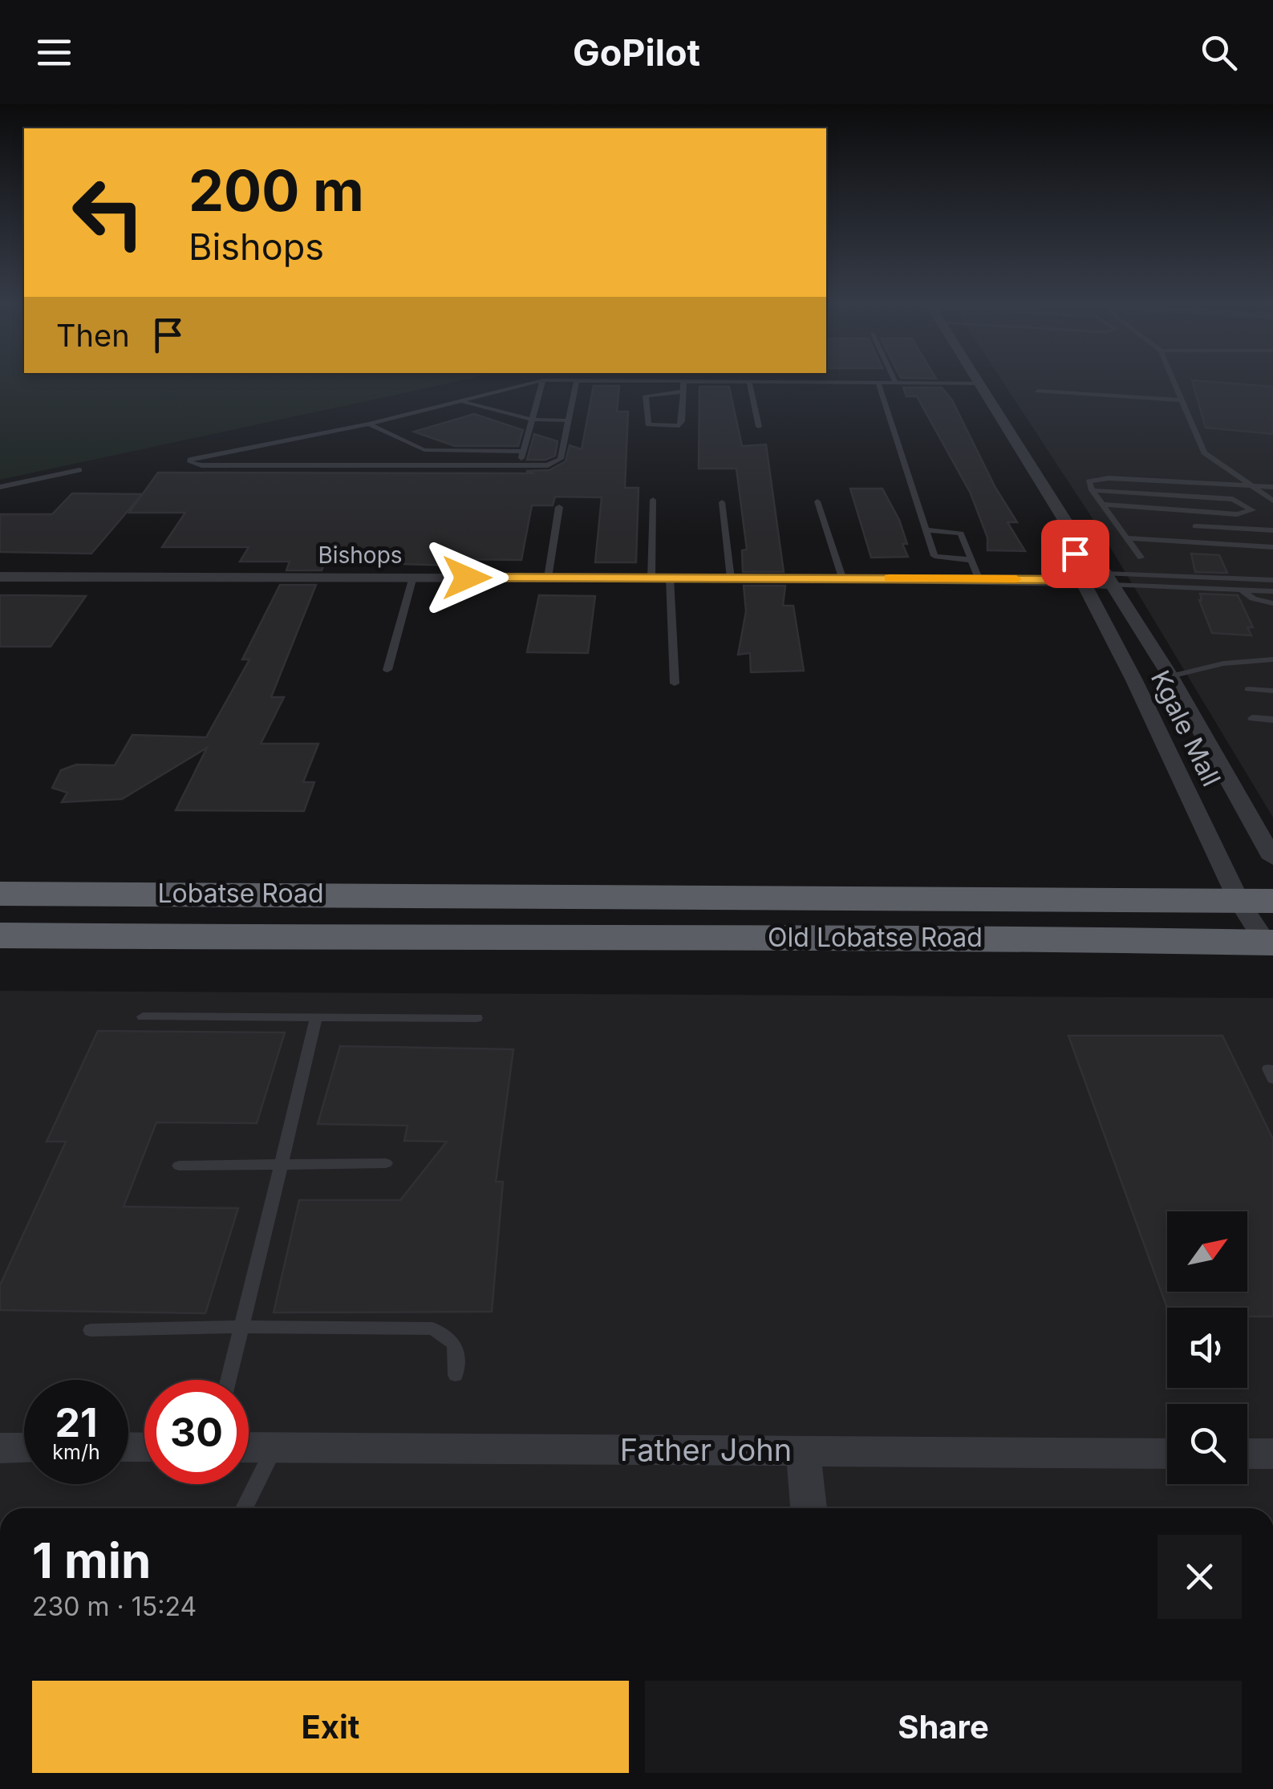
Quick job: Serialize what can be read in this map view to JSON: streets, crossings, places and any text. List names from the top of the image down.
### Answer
{
  "streets": {
    "highway": ["Lobatse Road", "Old Lobatse Road"],
    "street": ["Bishops", "Kgale Mall", "Father John"]
  },
  "crossings": [
    ["Bishops", "Kgale Mall"],
    ["Kgale Mall", "Old Lobatse Road"],
    ["Lobatse Road", "Old Lobatse Road"]
  ],
  "north": "top right",
  "page": {
    "header": "GoPilot",
    "turn": ["200 m", "Bishops"],
    "then": "Then",
    "speed": "21 km/h",
    "limit": "30",
    "heading": ["1 min", "230 m · 15:24"],
    "buttons": ["Exit", "Share"]
  }
}
